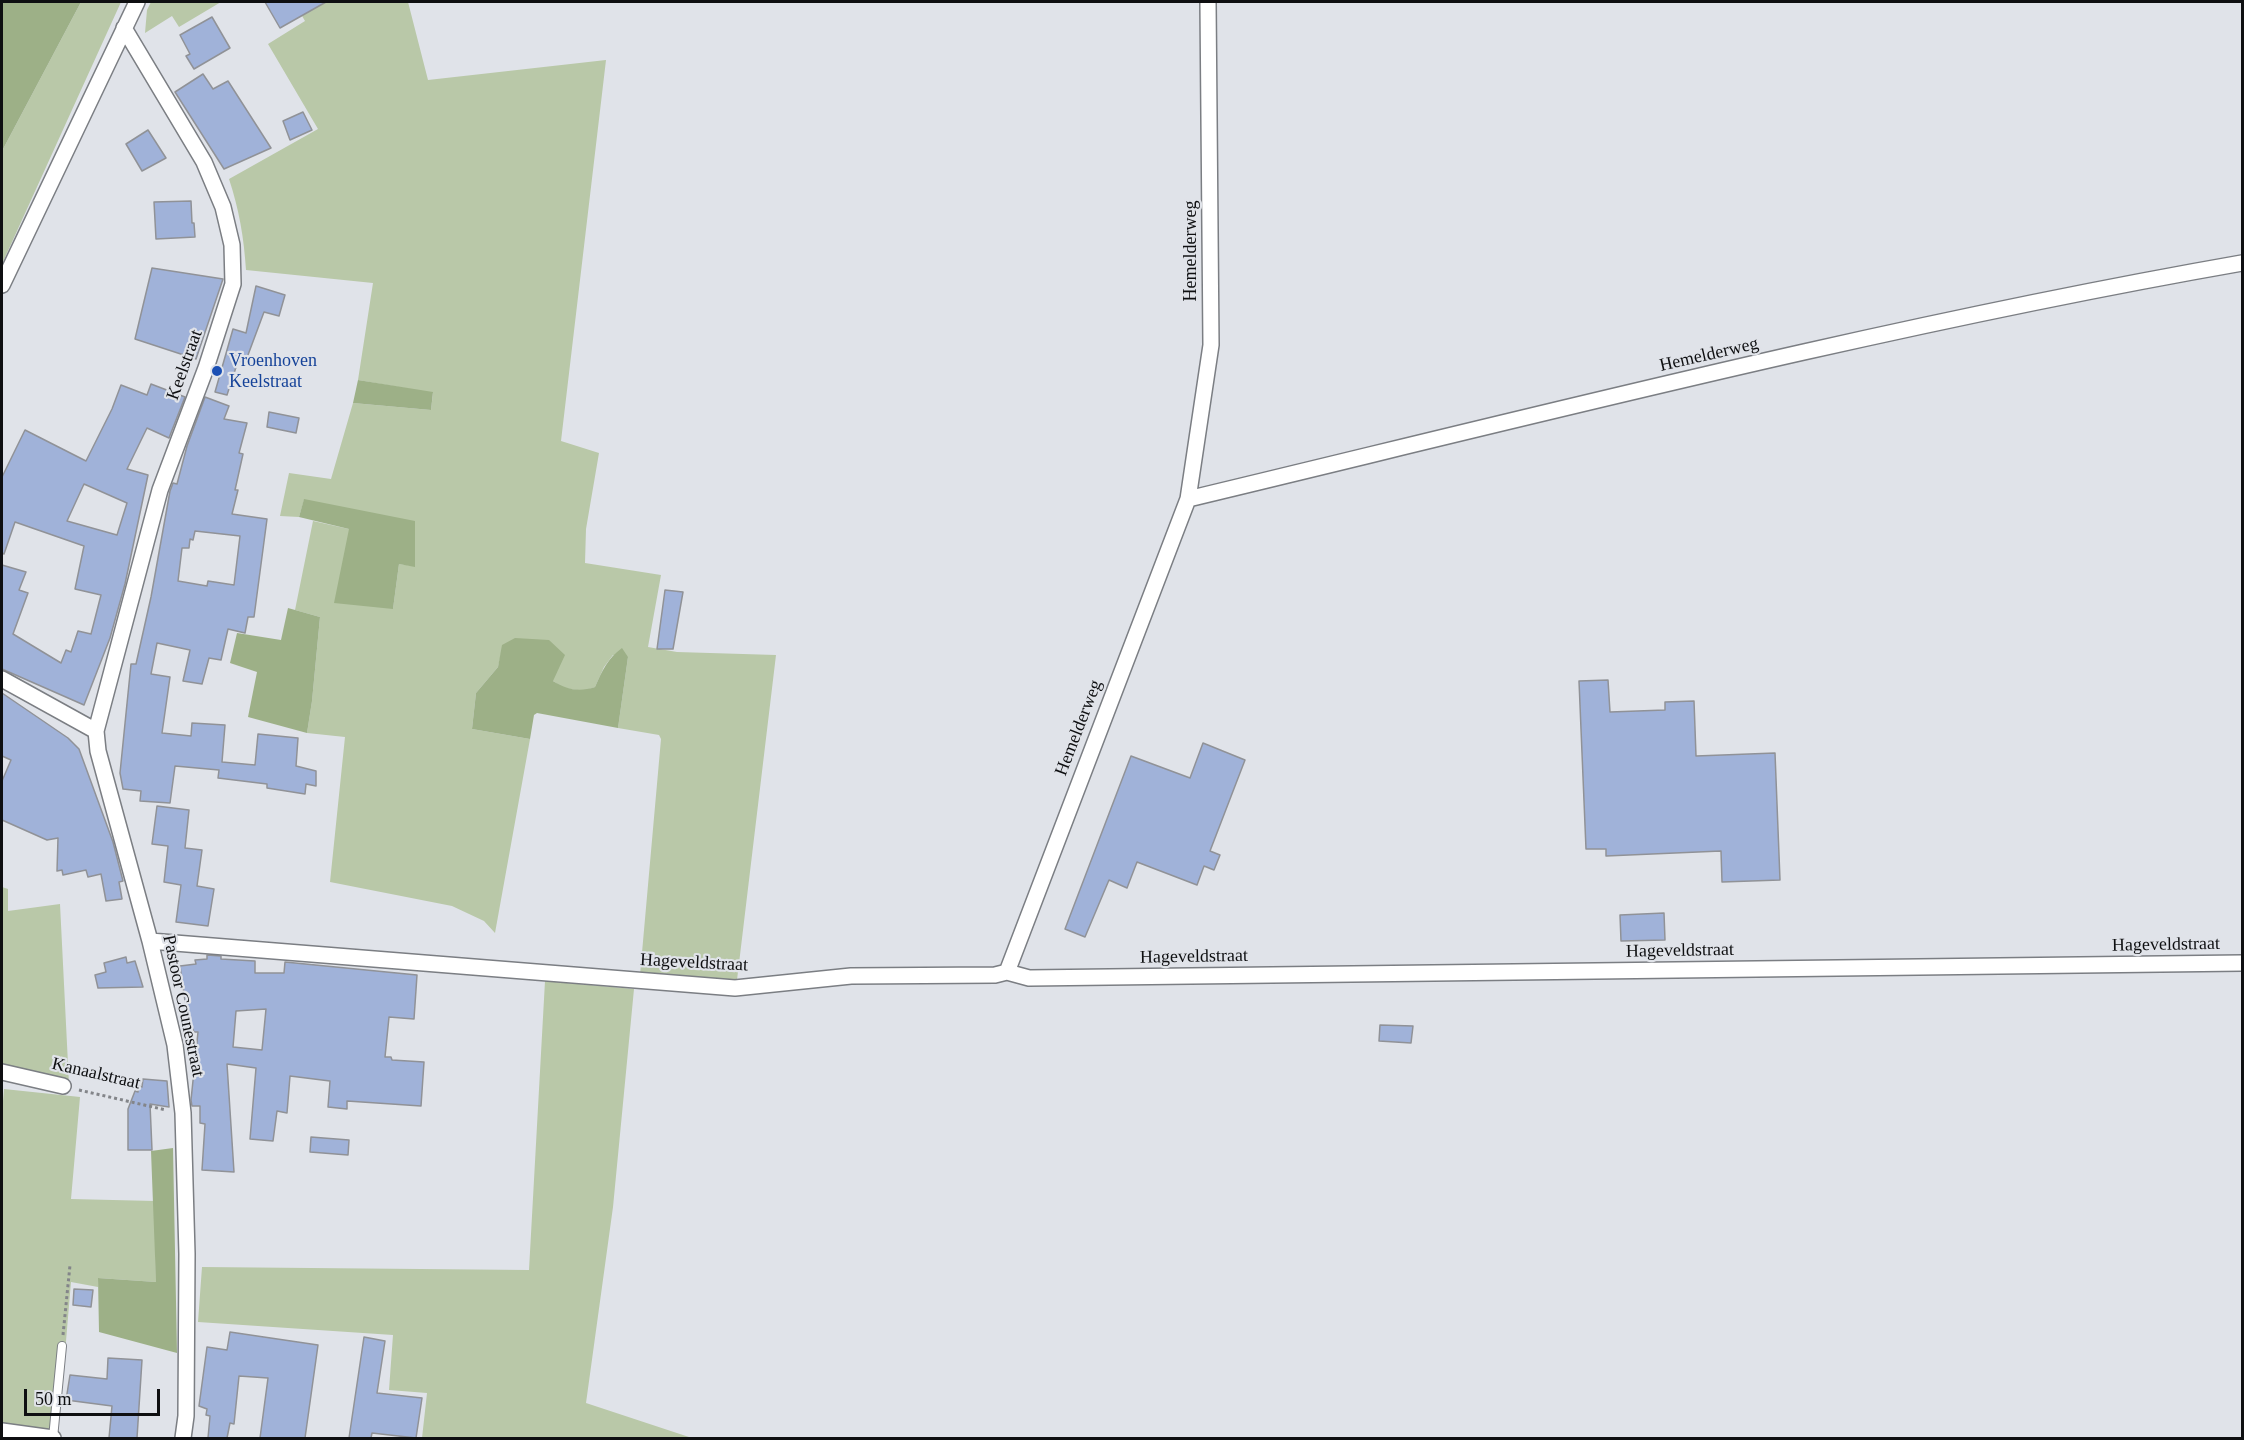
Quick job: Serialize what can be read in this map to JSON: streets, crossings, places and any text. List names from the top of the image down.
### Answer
{
  "streets": {
    "street": [
      "Hemelderweg",
      "Keelstraat",
      "Hageveldstraat",
      "Pastoor Counestraat",
      "Kanaalstraat"
    ]
  },
  "crossings": [
    ["Hemelderweg", "Hageveldstraat"],
    ["Keelstraat", "Pastoor Counestraat"],
    ["Hageveldstraat", "Pastoor Counestraat"],
    ["Pastoor Counestraat", "Kanaalstraat"]
  ],
  "places": ["Vroenhoven Keelstraat"],
  "scale_bar": "50 m"
}
